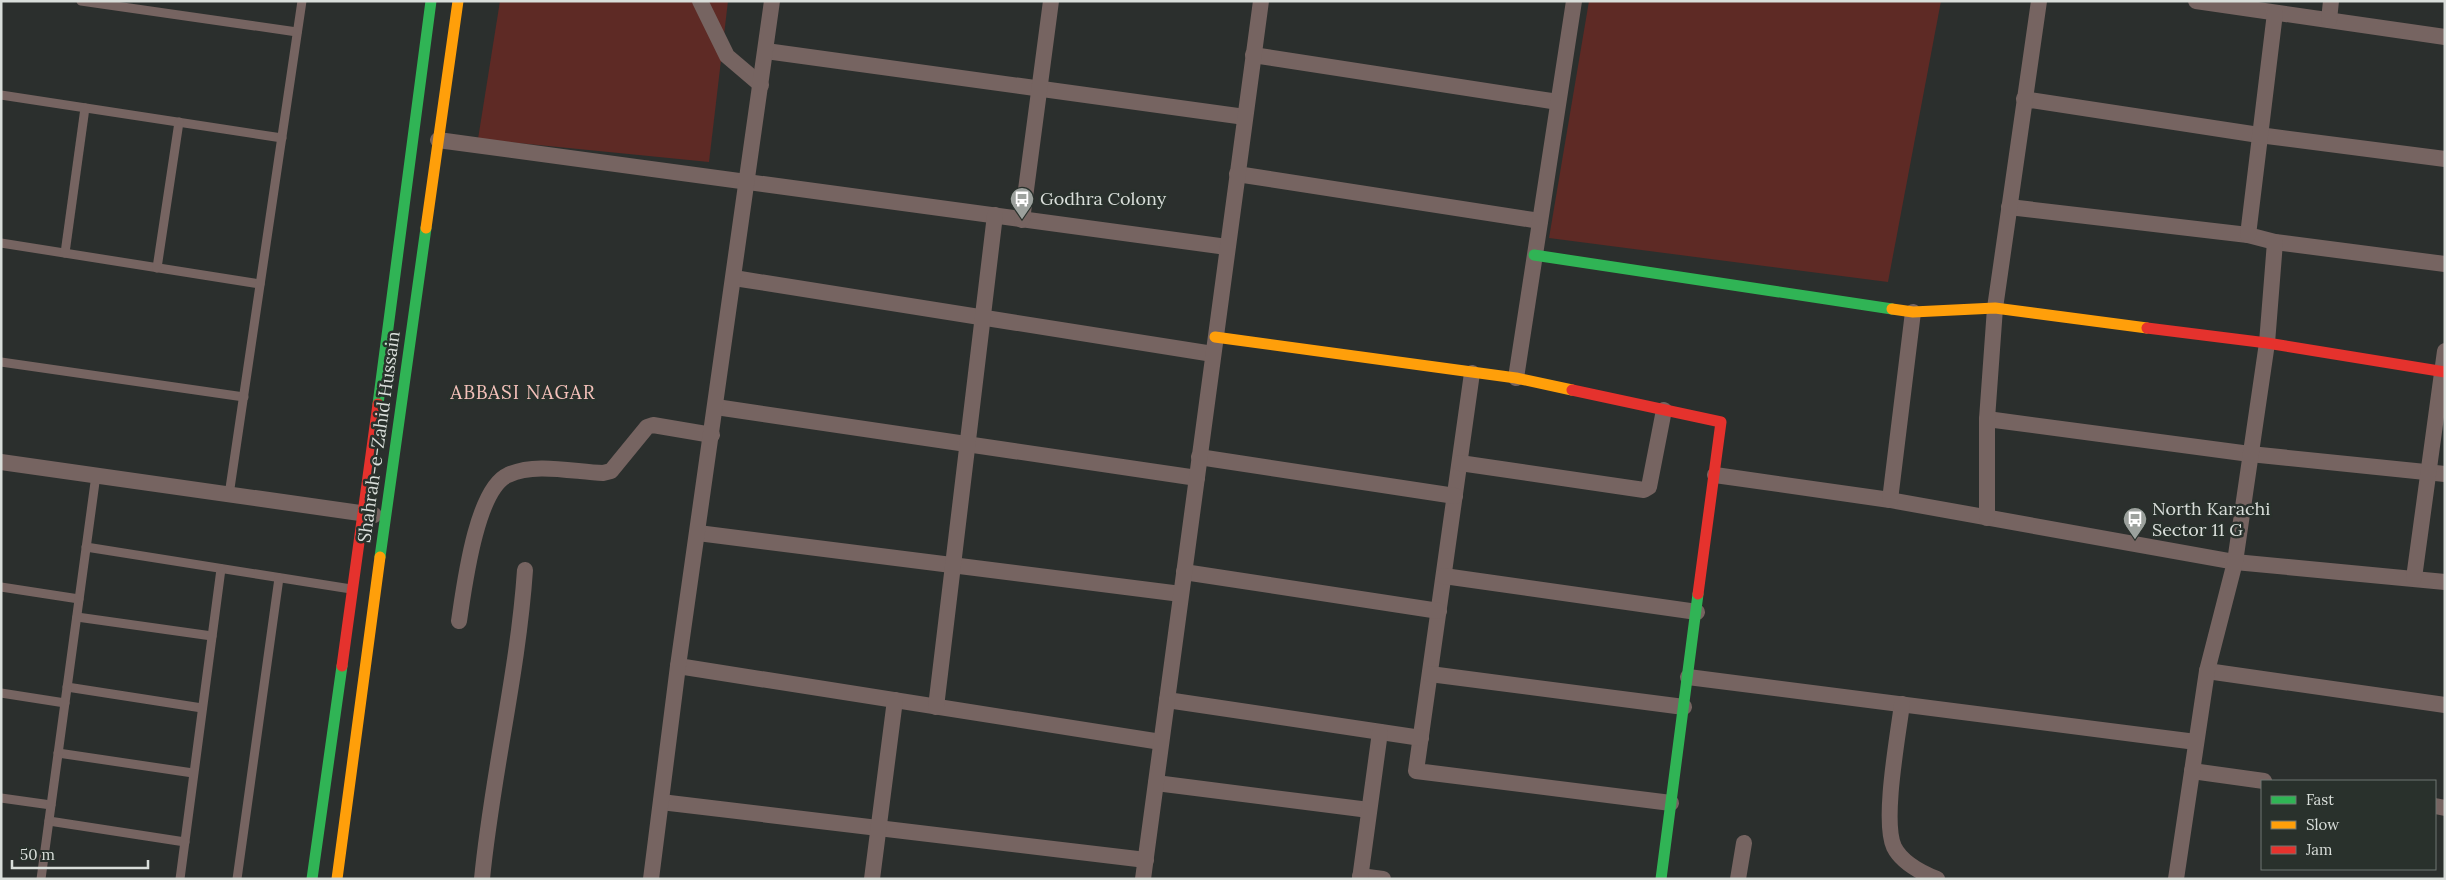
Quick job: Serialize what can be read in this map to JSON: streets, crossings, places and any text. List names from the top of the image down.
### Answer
{
  "streets": {
    "street": ["Shahrah-e-Zahid Hussain"]
  },
  "districts": ["ABBASI NAGAR"],
  "places": {
    "bus stop": ["Godhra Colony", "North Karachi Sector 11 G"]
  },
  "legend": ["Fast", "Slow", "Jam"],
  "scale_bar": "50 m"
}
